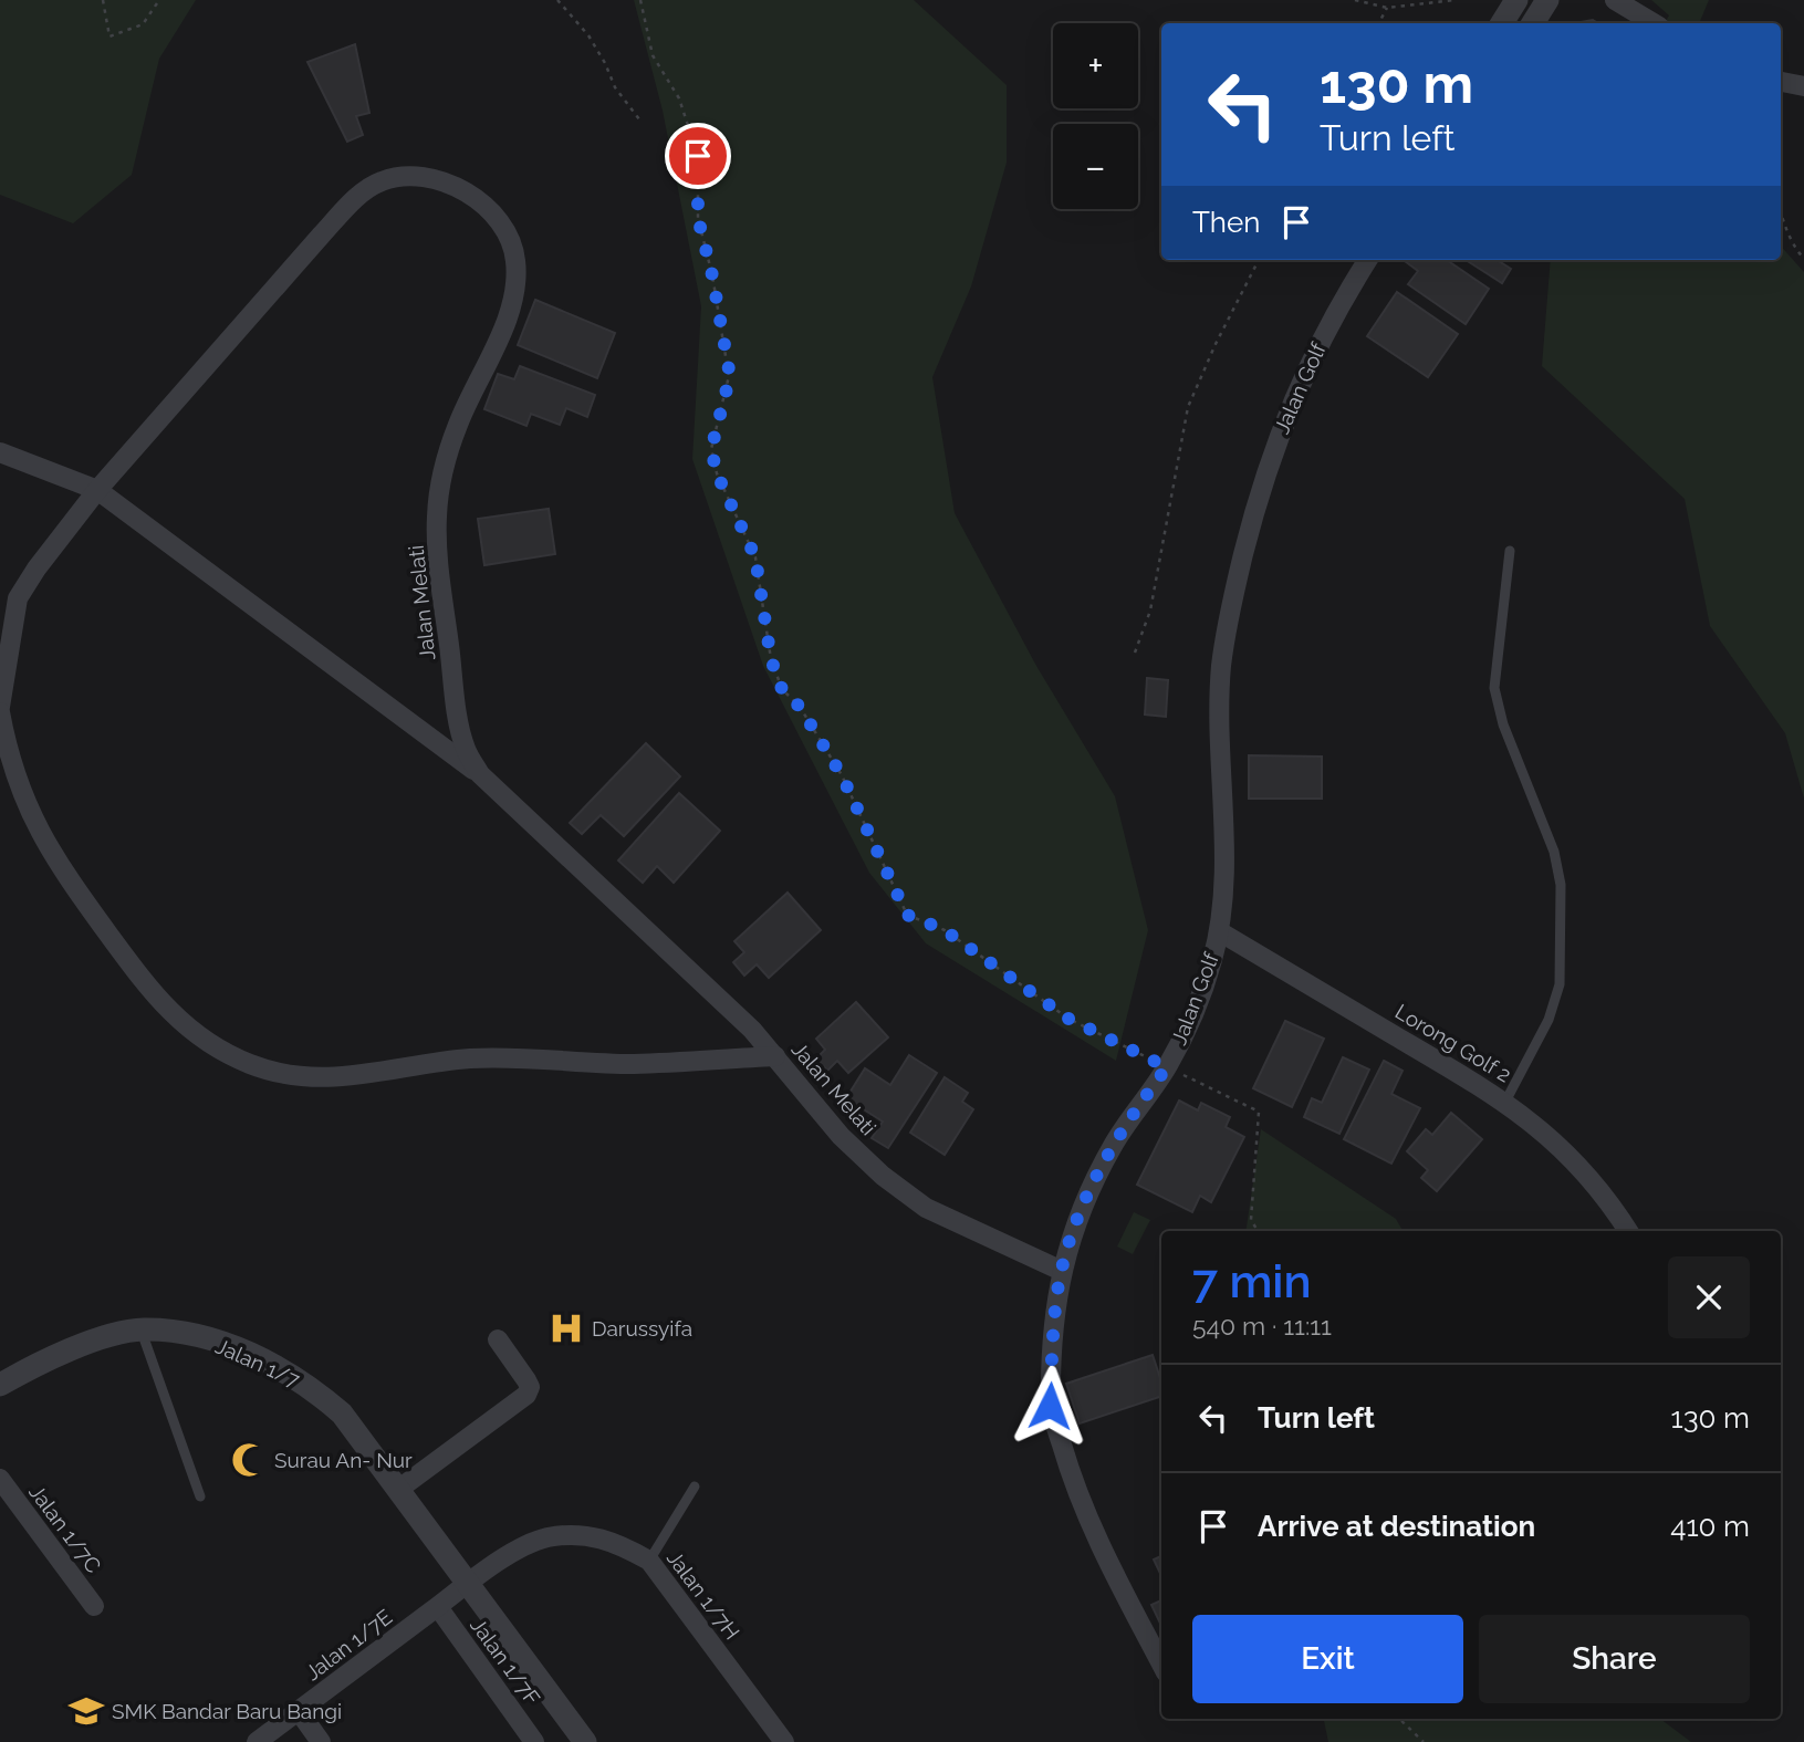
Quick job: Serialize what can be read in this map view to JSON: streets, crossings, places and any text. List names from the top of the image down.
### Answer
{
  "streets": {
    "street": [
      "Jalan Golf",
      "Jalan Melati",
      "Lorong Golf 2",
      "Jalan 1/7",
      "Jalan 1/7C",
      "Jalan 1/7H",
      "Jalan 1/7E",
      "Jalan 1/7F"
    ]
  },
  "crossings": [
    ["Jalan Golf", "Jalan Melati"],
    ["Jalan Golf", "Lorong Golf 2"],
    ["Jalan 1/7", "Jalan 1/7H"],
    ["Jalan 1/7", "Jalan 1/7E"],
    ["Jalan 1/7H", "Jalan 1/7E"],
    ["Jalan 1/7E", "Jalan 1/7F"]
  ],
  "places": {
    "hospital": ["Darussyifa"],
    "mosque": ["Surau An- Nur"],
    "school or university": ["SMK Bandar Baru Bangi"]
  },
  "page": {
    "map_buttons": ["+", "−"],
    "turn": ["130 m", "Turn left"],
    "then": "Then",
    "heading": ["7 min", "540 m · 11:11"],
    "list": [
      {
        "name": "Turn left",
        "value": "130 m"
      },
      {
        "name": "Arrive at destination",
        "value": "410 m"
      }
    ],
    "buttons": ["Exit", "Share"]
  }
}
